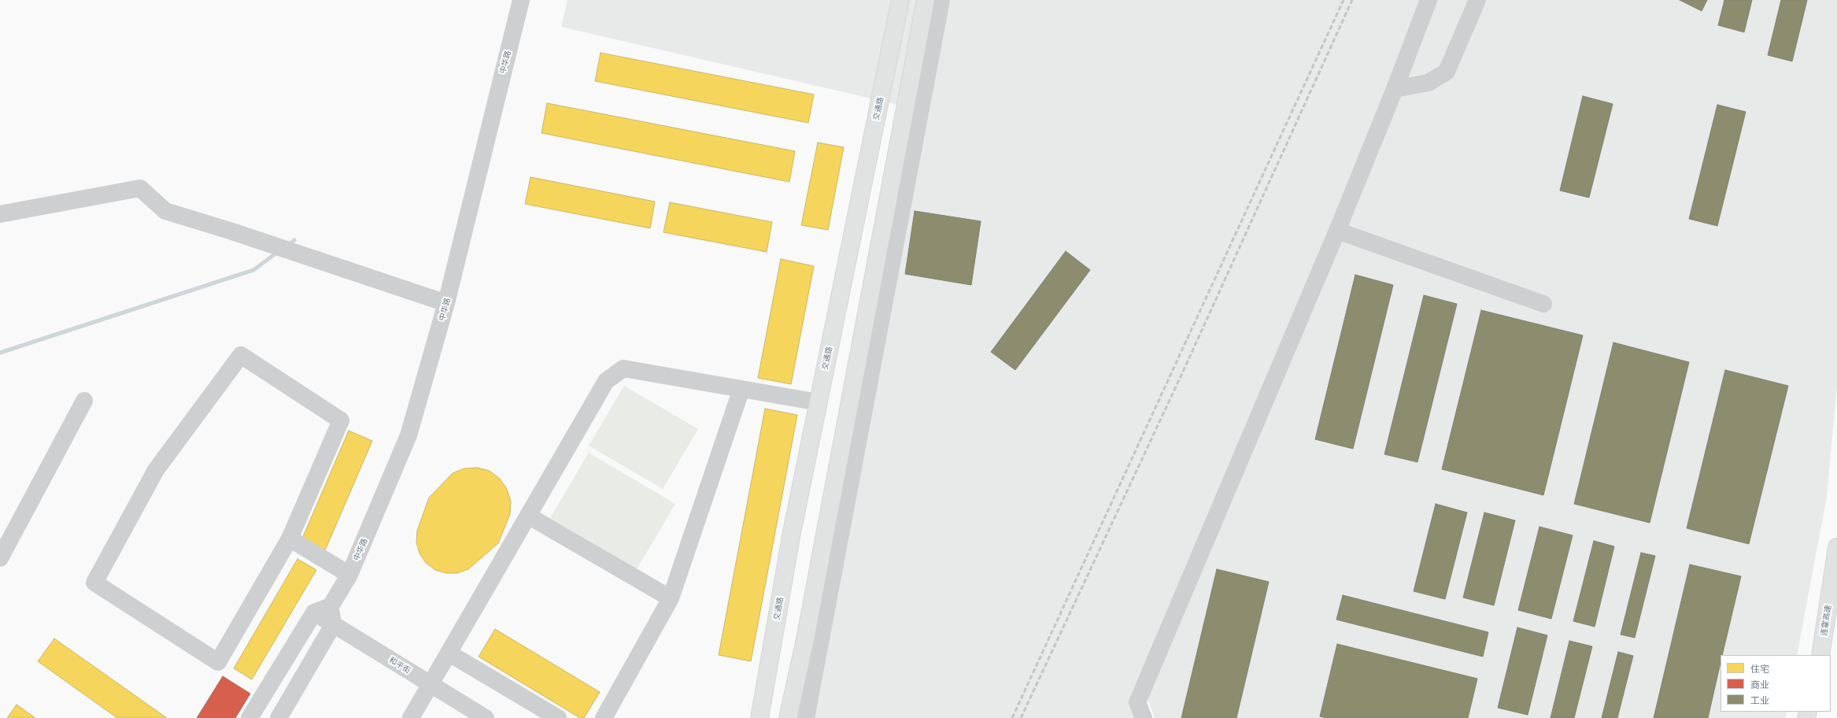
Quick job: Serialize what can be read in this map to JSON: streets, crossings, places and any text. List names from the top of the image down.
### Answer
{
  "streets": {
    "main road": ["交通路", "连霍高速"],
    "street": ["中华路", "和平街"]
  },
  "legend": ["住宅", "商业", "工业"]
}
